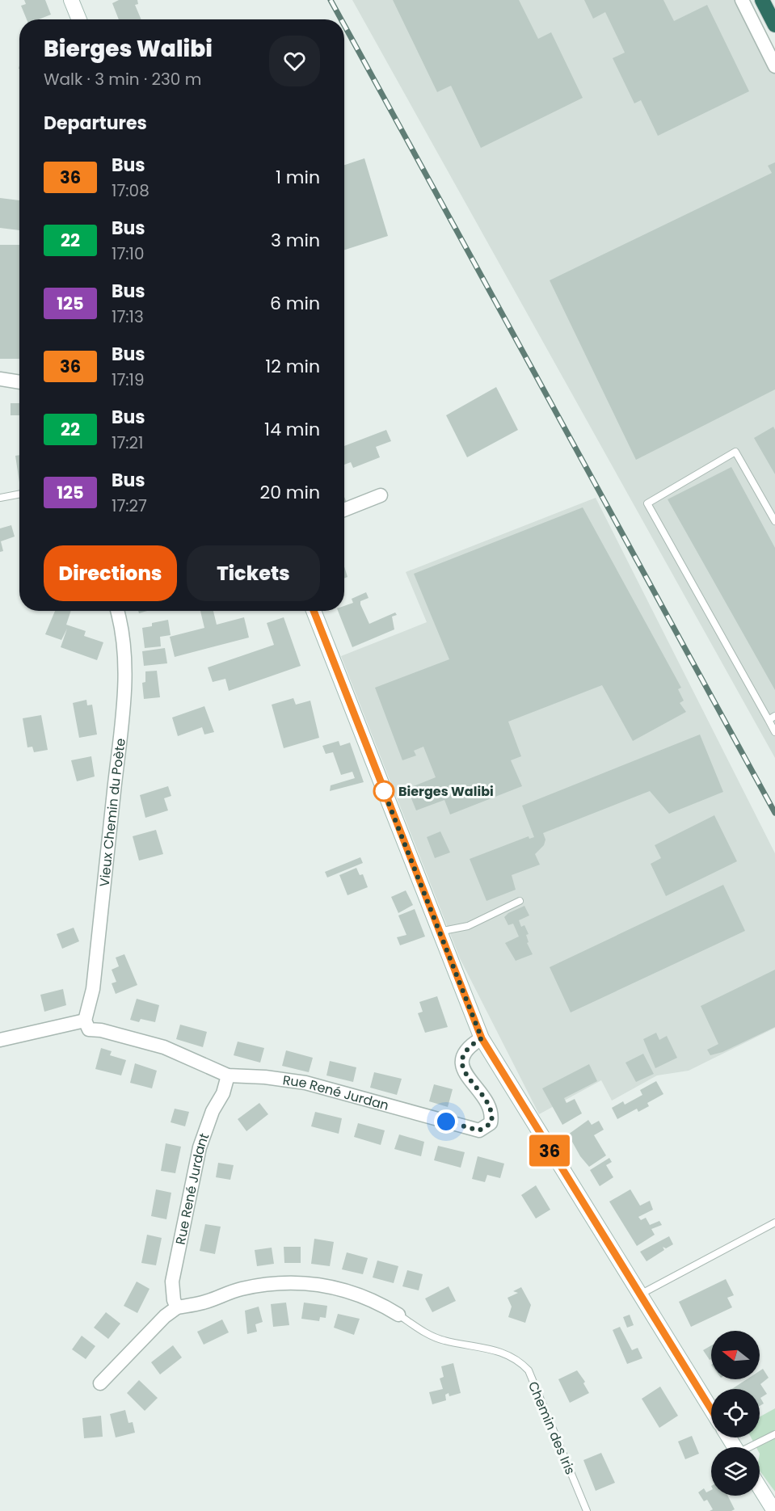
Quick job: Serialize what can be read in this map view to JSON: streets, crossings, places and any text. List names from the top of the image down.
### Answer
{
  "streets": {
    "street": ["Vieux Chemin du Poète", "Rue René Jurdan", "Rue René Jurdant"],
    "lane": ["Chemin des Iris"]
  },
  "crossings": [
    ["Vieux Chemin du Poète", "Rue René Jurdan"],
    ["Rue René Jurdan", "Rue René Jurdant"]
  ],
  "places": ["Bierges Walibi"],
  "lines": ["bus line 36"],
  "north": "left",
  "page": {
    "on_map": "36",
    "heading": [
      ["Bierges Walibi", "Walk · 3 min · 230 m"],
      "Departures"
    ],
    "list": [
      {
        "mark": "36",
        "name": "Bus",
        "note": "17:08",
        "value": "1 min"
      },
      {
        "mark": "22",
        "name": "Bus",
        "note": "17:10",
        "value": "3 min"
      },
      {
        "mark": "125",
        "name": "Bus",
        "note": "17:13",
        "value": "6 min"
      },
      {
        "mark": "36",
        "name": "Bus",
        "note": "17:19",
        "value": "12 min"
      },
      {
        "mark": "22",
        "name": "Bus",
        "note": "17:21",
        "value": "14 min"
      },
      {
        "mark": "125",
        "name": "Bus",
        "note": "17:27",
        "value": "20 min"
      }
    ],
    "buttons": ["Directions", "Tickets"]
  }
}
